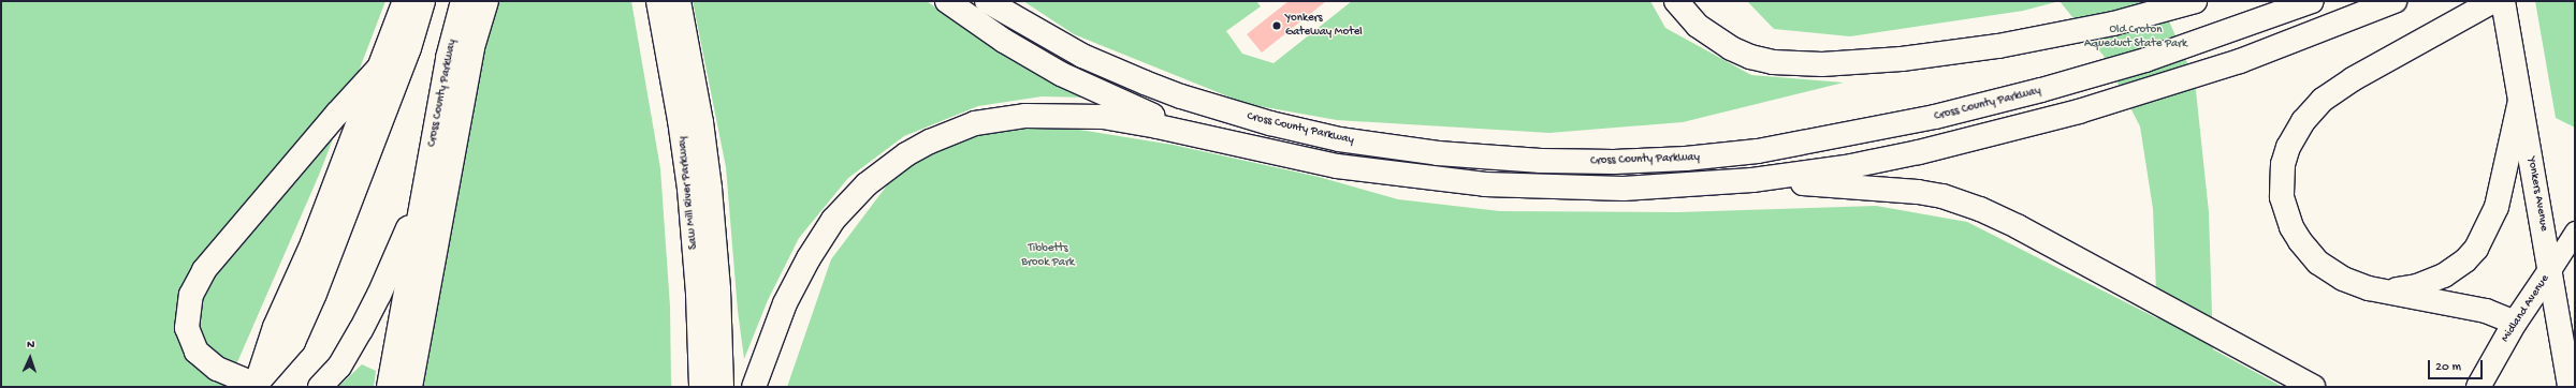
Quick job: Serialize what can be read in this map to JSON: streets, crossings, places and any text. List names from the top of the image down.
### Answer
{
  "streets": {
    "main road": [
      "Cross County Parkway",
      "Saw Mill River Parkway",
      "Yonkers Avenue",
      "Midland Avenue"
    ]
  },
  "crossings": [
    ["Yonkers Avenue", "Midland Avenue"]
  ],
  "parks": ["Old Croton Aqueduct State Park", "Tibbetts Brook Park"],
  "places": ["Yonkers Gateway Motel"],
  "scale_bar": "20 m",
  "north": "top"
}
